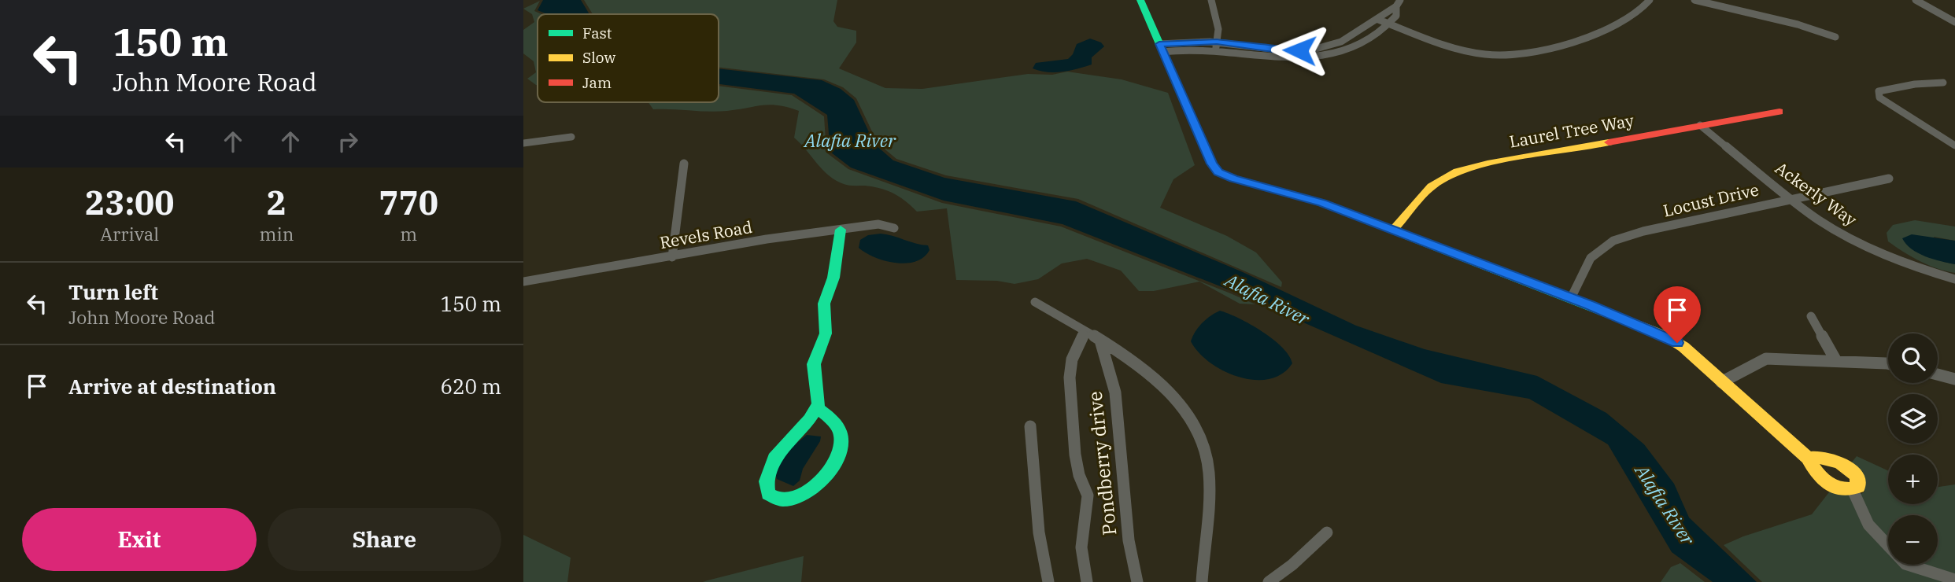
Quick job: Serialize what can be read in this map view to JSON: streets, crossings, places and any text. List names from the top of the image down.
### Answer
{
  "streets": {
    "street": [
      "Laurel Tree Way",
      "Ackerly Way",
      "Locust Drive",
      "Revels Road",
      "Pondberry drive"
    ]
  },
  "crossings": [
    ["Laurel Tree Way", "Ackerly Way"],
    ["Ackerly Way", "Locust Drive"]
  ],
  "water": ["Alafia River"],
  "legend": ["Fast", "Slow", "Jam"],
  "page": {
    "turn": ["150 m", "John Moore Road"],
    "eta": [
      "23:00",
      "Arrival",
      "2",
      "min",
      "770",
      "m"
    ],
    "list": [
      {
        "name": "Turn left",
        "note": "John Moore Road",
        "value": "150 m"
      },
      {
        "name": "Arrive at destination",
        "value": "620 m"
      }
    ],
    "map_buttons": ["+", "−"],
    "buttons": ["Exit", "Share"]
  }
}
